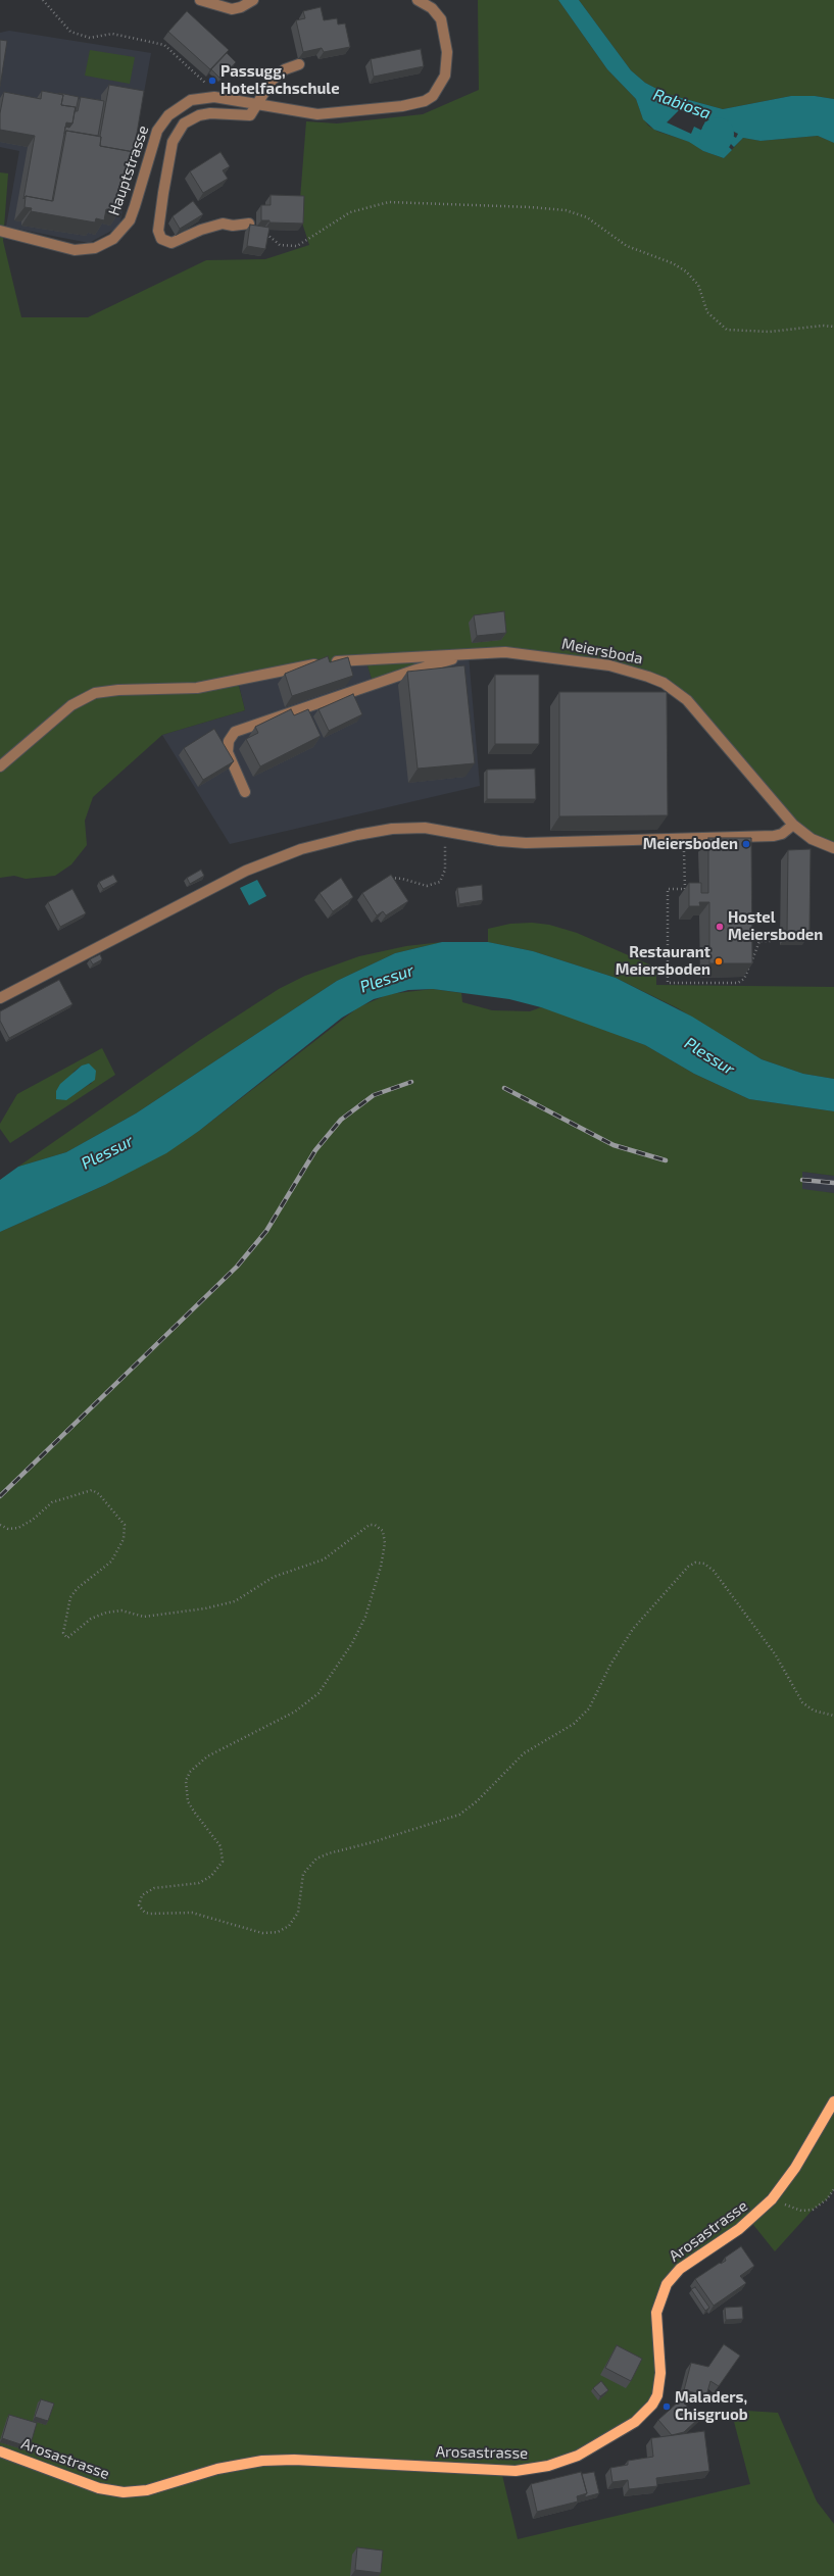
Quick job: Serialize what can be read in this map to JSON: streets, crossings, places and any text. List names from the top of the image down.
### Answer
{
  "streets": {
    "main road": ["Arosastrasse"],
    "street": ["Hauptstrasse", "Meiersboda"]
  },
  "water": ["Rabiosa", "Plessur"],
  "places": [
    "Passugg, Hotelfachschule",
    "Meiersboden",
    "Hostel Meiersboden",
    "Restaurant Meiersboden",
    "Maladers, Chisgruob"
  ]
}
